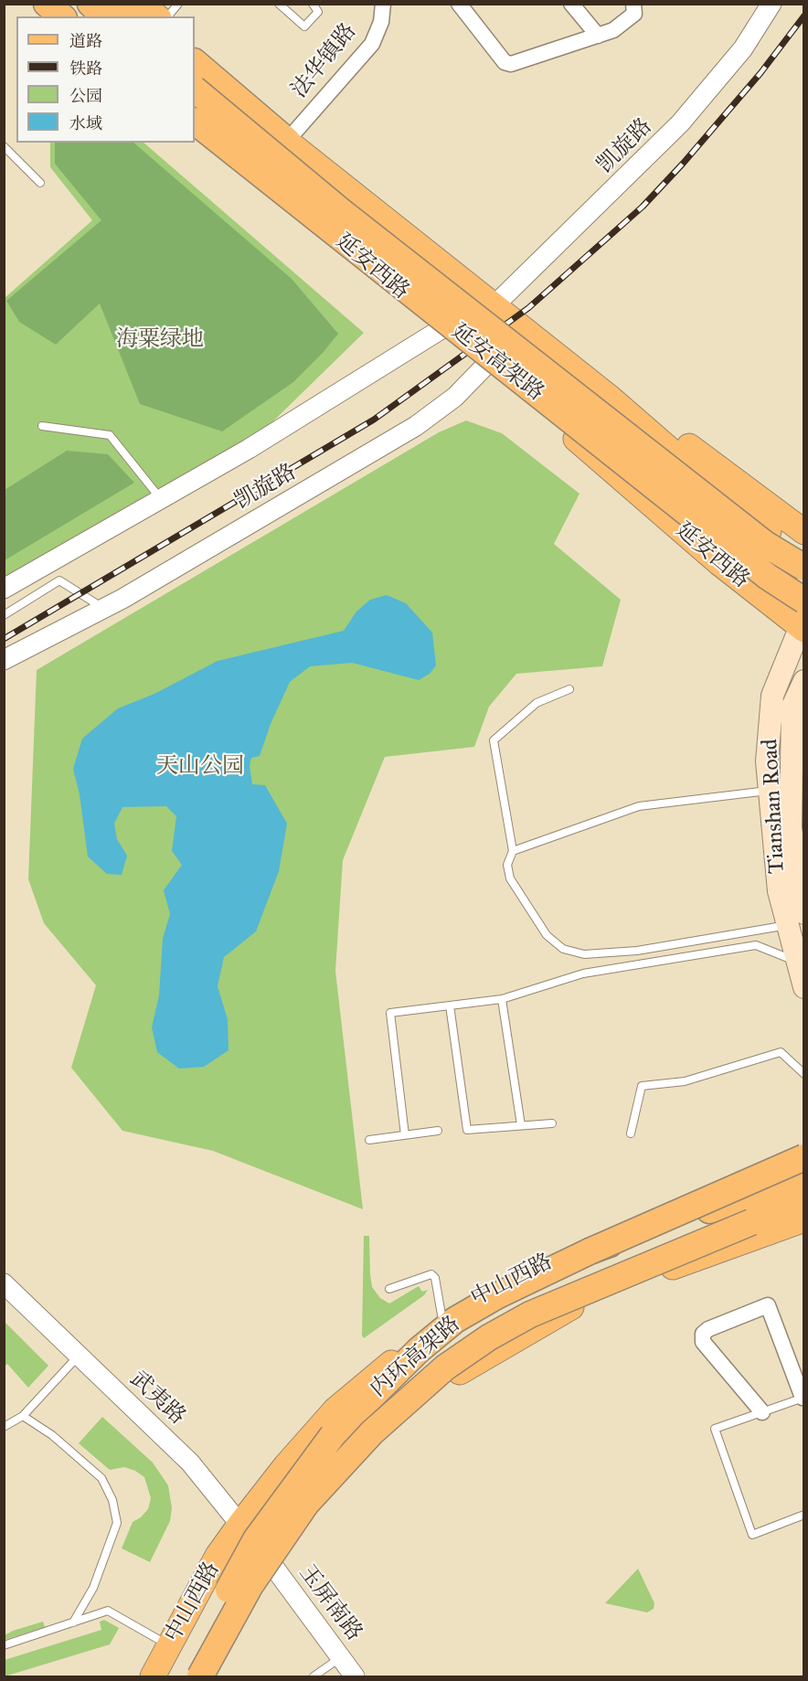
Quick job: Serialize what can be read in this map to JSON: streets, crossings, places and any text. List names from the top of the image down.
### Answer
{
  "streets": {
    "highway": ["延安高架路", "内环高架路"],
    "main road": ["延安西路", "Tianshan Road", "中山西路"],
    "street": [
      "法华镇路",
      "凯旋路",
      "武夷路",
      "玉屏南路"
    ]
  },
  "crossings": [
    ["法华镇路", "延安西路"],
    ["凯旋路", "延安西路"],
    ["延安西路", "延安高架路"],
    ["延安西路", "Tianshan Road"],
    ["中山西路", "武夷路"],
    ["中山西路", "玉屏南路"],
    ["武夷路", "玉屏南路"]
  ],
  "parks": ["海粟绿地", "天山公园"],
  "legend": [
    "道路",
    "铁路",
    "公园",
    "水域"
  ]
}
